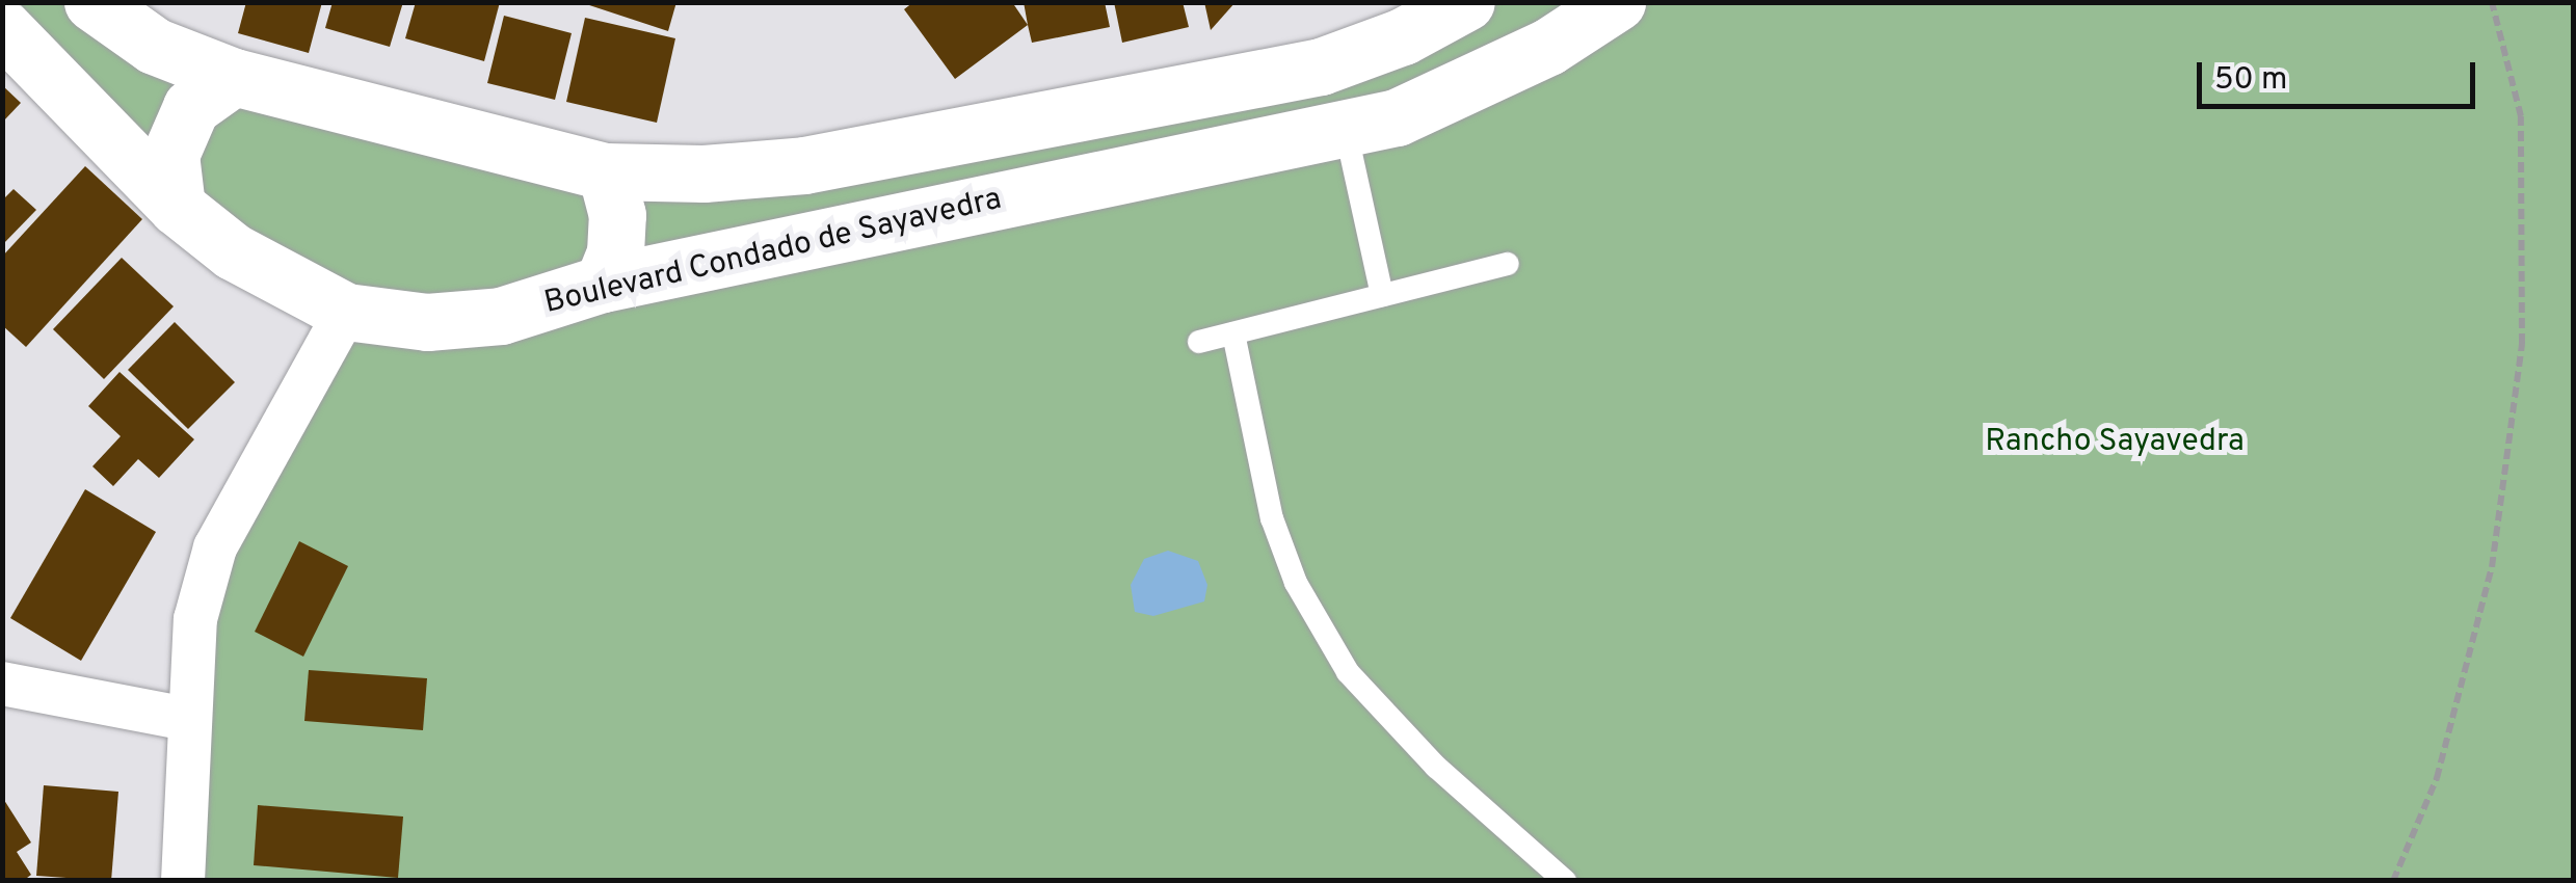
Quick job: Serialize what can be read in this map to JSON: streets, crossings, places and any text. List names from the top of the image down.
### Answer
{
  "streets": {
    "street": ["Boulevard Condado de Sayavedra"]
  },
  "parks": ["Rancho Sayavedra"],
  "scale_bar": "50 m"
}
